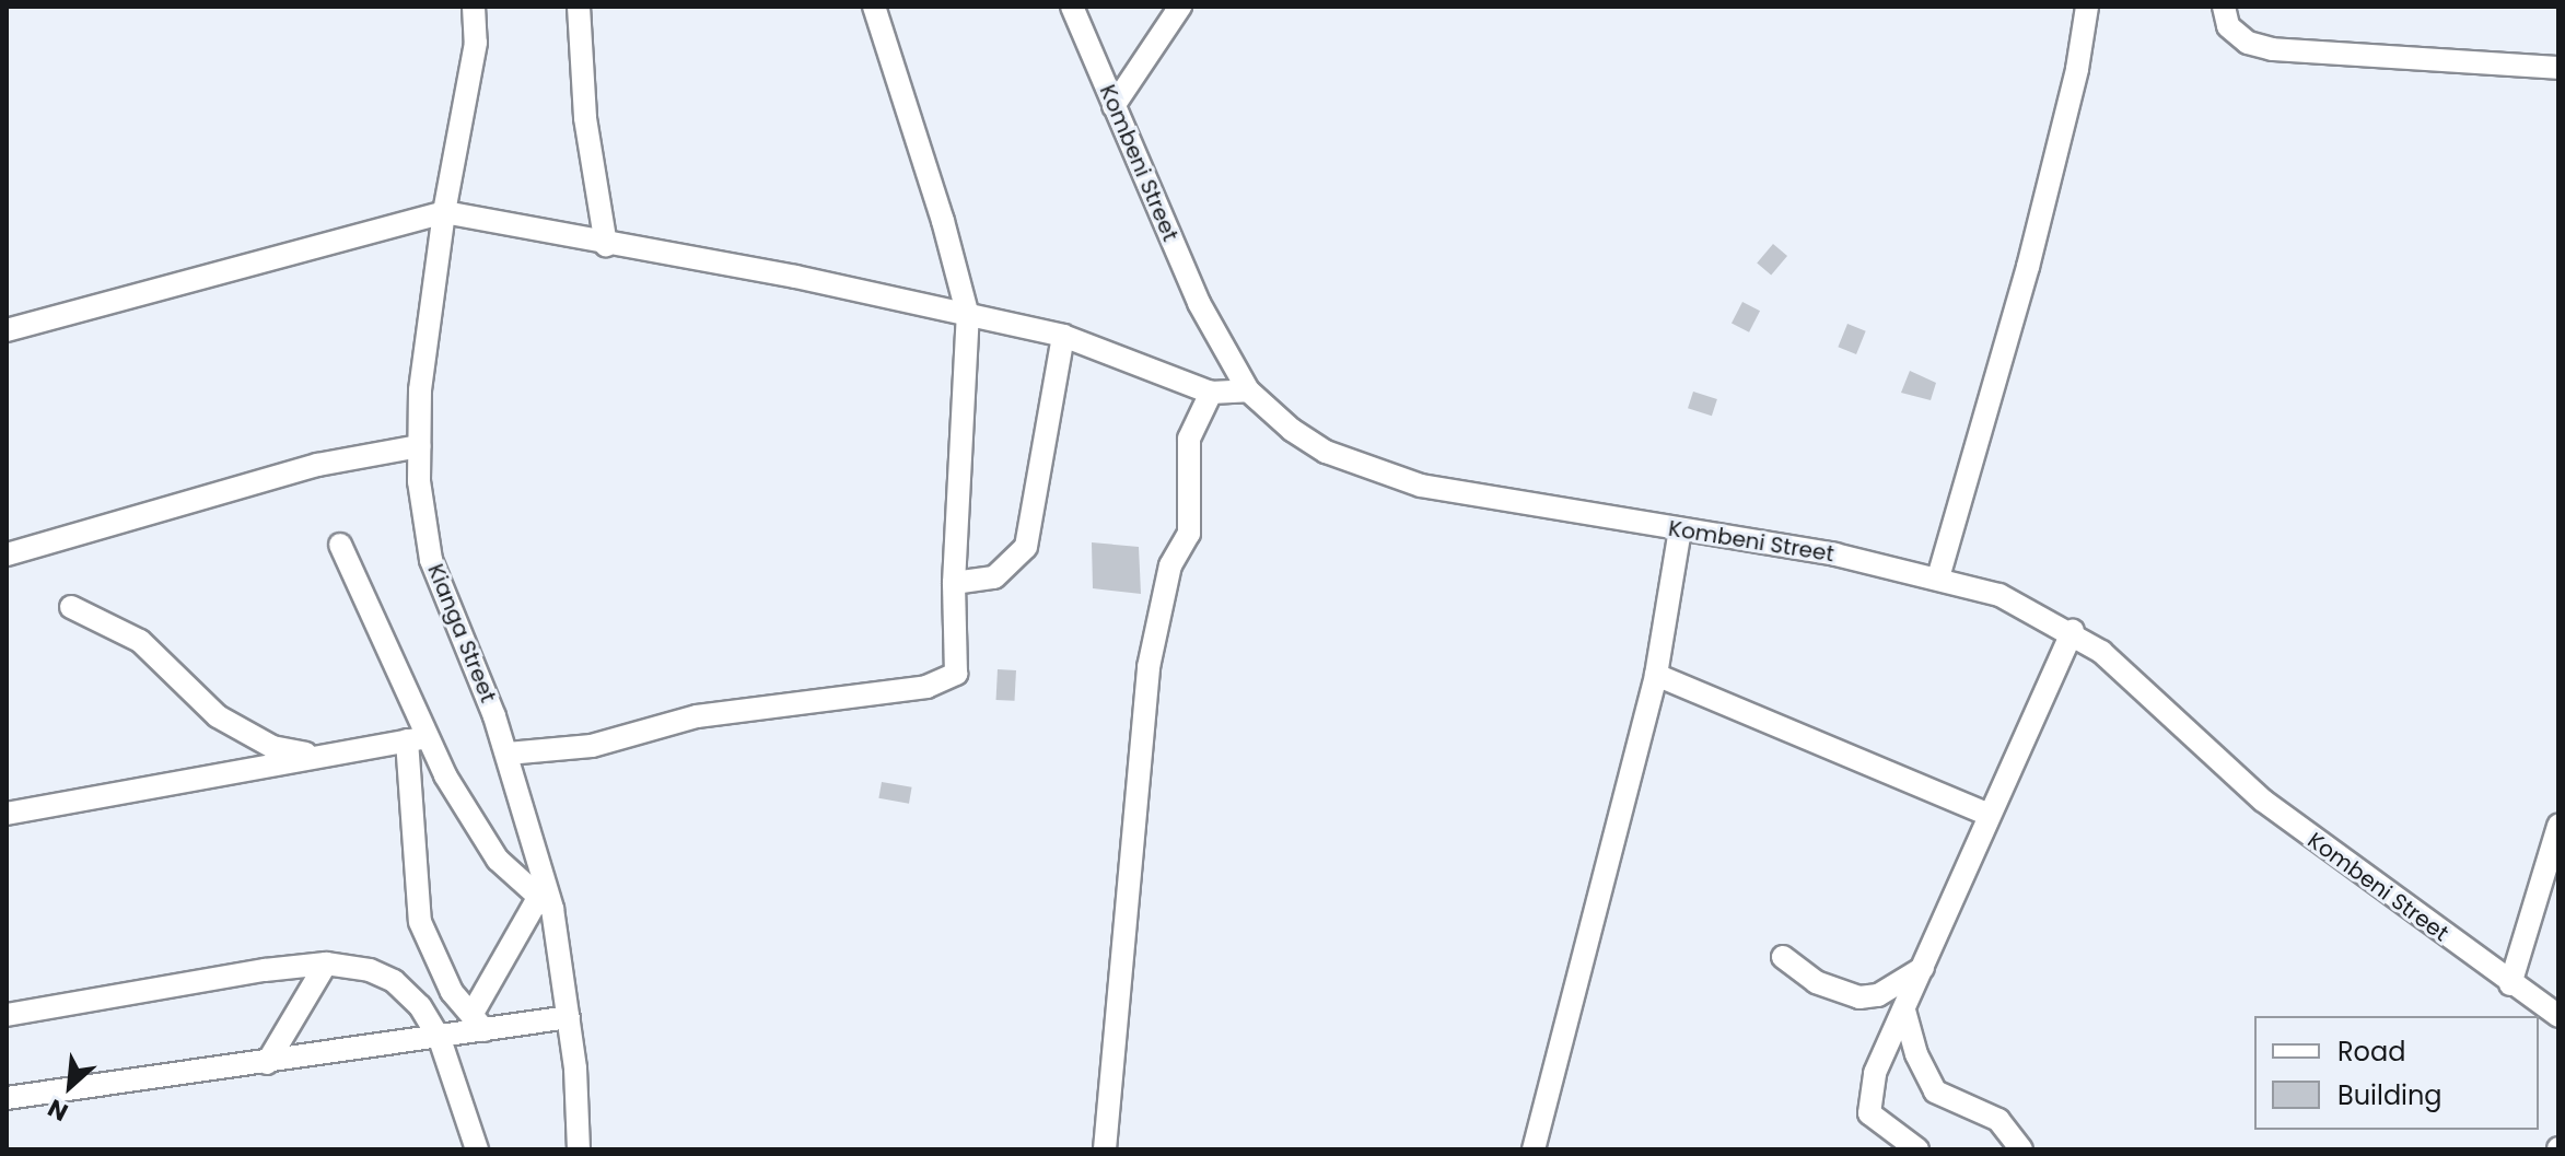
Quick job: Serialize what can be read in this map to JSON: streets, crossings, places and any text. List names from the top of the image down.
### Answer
{
  "streets": {
    "street": ["Kombeni Street", "Kianga Street"]
  },
  "legend": ["Road", "Building"],
  "north": "bottom left"
}
